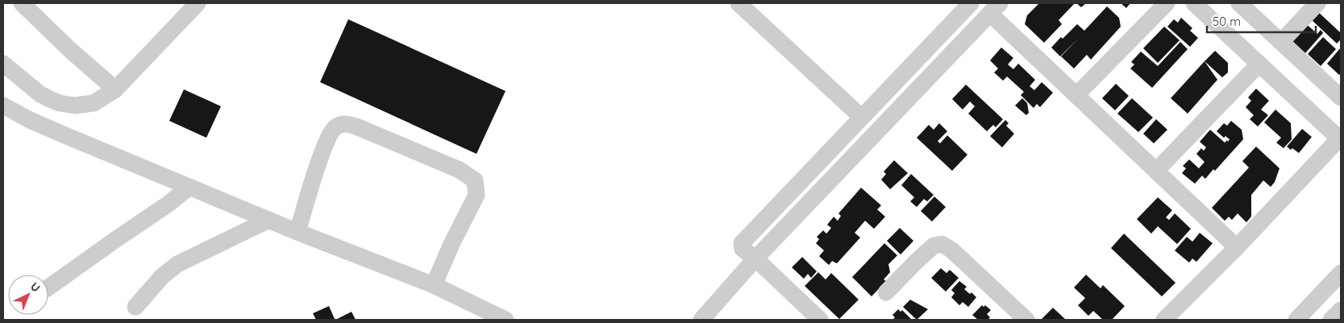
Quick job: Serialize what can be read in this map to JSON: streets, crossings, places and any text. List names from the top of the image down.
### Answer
{
  "scale_bar": "50 m",
  "north": "top right"
}
